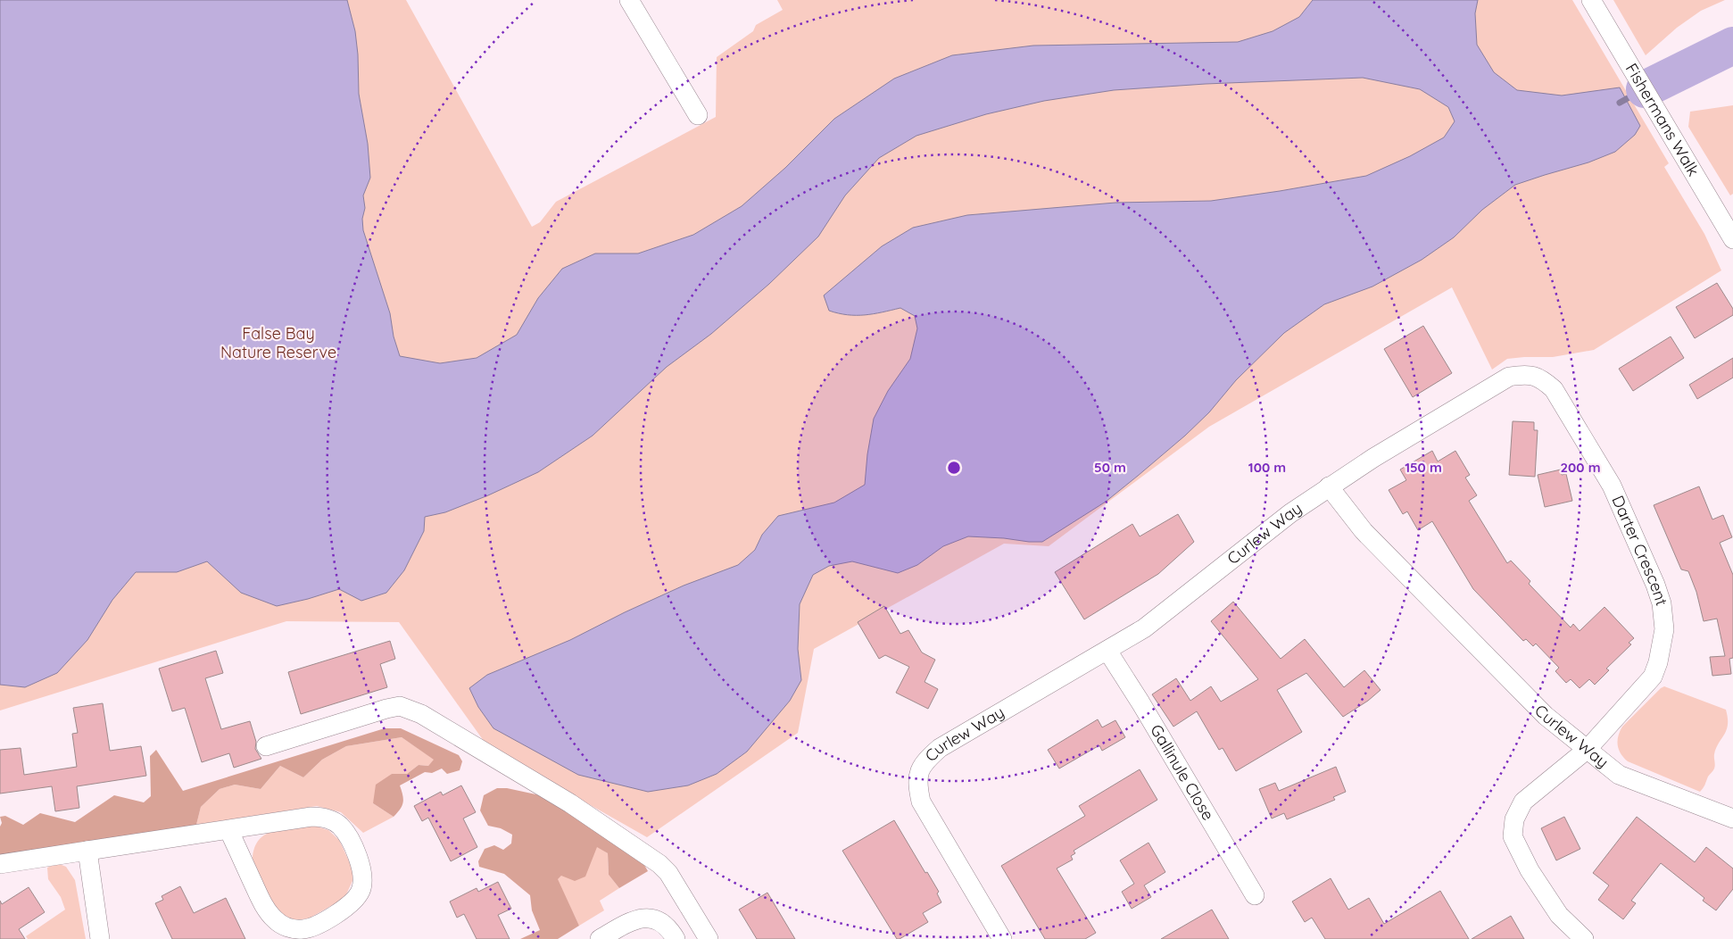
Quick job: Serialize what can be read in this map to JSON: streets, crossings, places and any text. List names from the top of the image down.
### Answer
{
  "streets": {
    "street": [
      "Fishermans Walk",
      "Curlew Way",
      "Darter Crescent",
      "Gallinule Close"
    ]
  },
  "crossings": [
    ["Curlew Way", "Darter Crescent"],
    ["Curlew Way", "Gallinule Close"]
  ],
  "parks": ["False Bay Nature Reserve"],
  "rings": [
    "50 m",
    "100 m",
    "150 m",
    "200 m"
  ]
}
